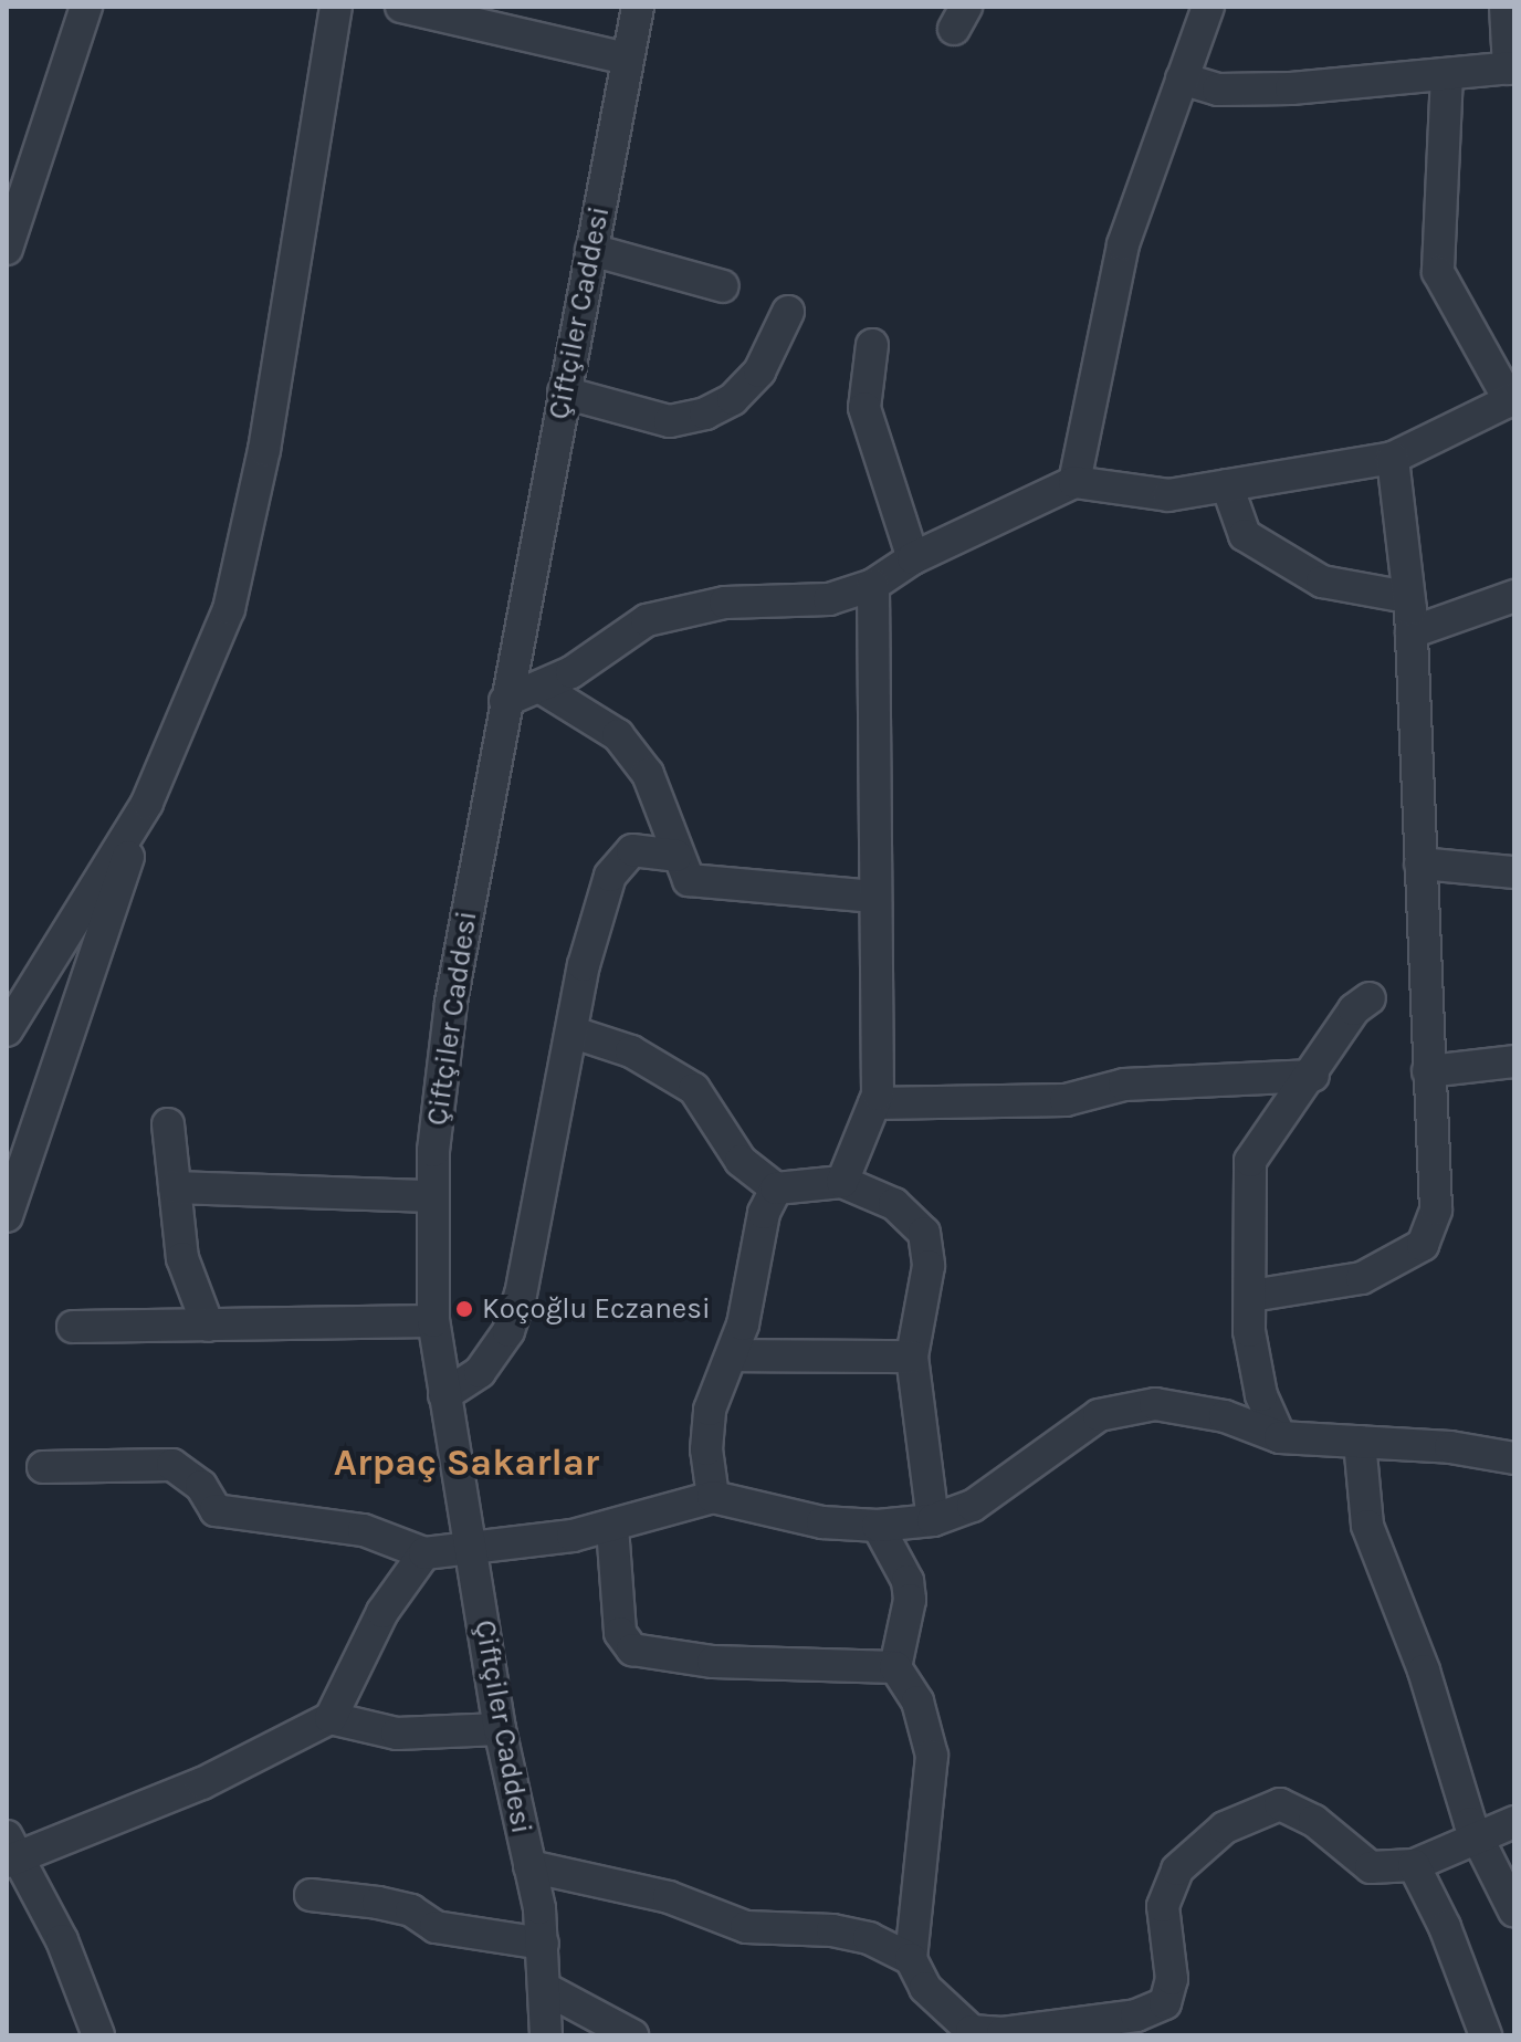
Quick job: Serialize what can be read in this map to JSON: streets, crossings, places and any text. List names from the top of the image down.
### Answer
{
  "streets": {
    "street": ["Çiftçiler Caddesi"]
  },
  "districts": ["Arpaç Sakarlar"],
  "places": ["Koçoğlu Eczanesi"]
}
